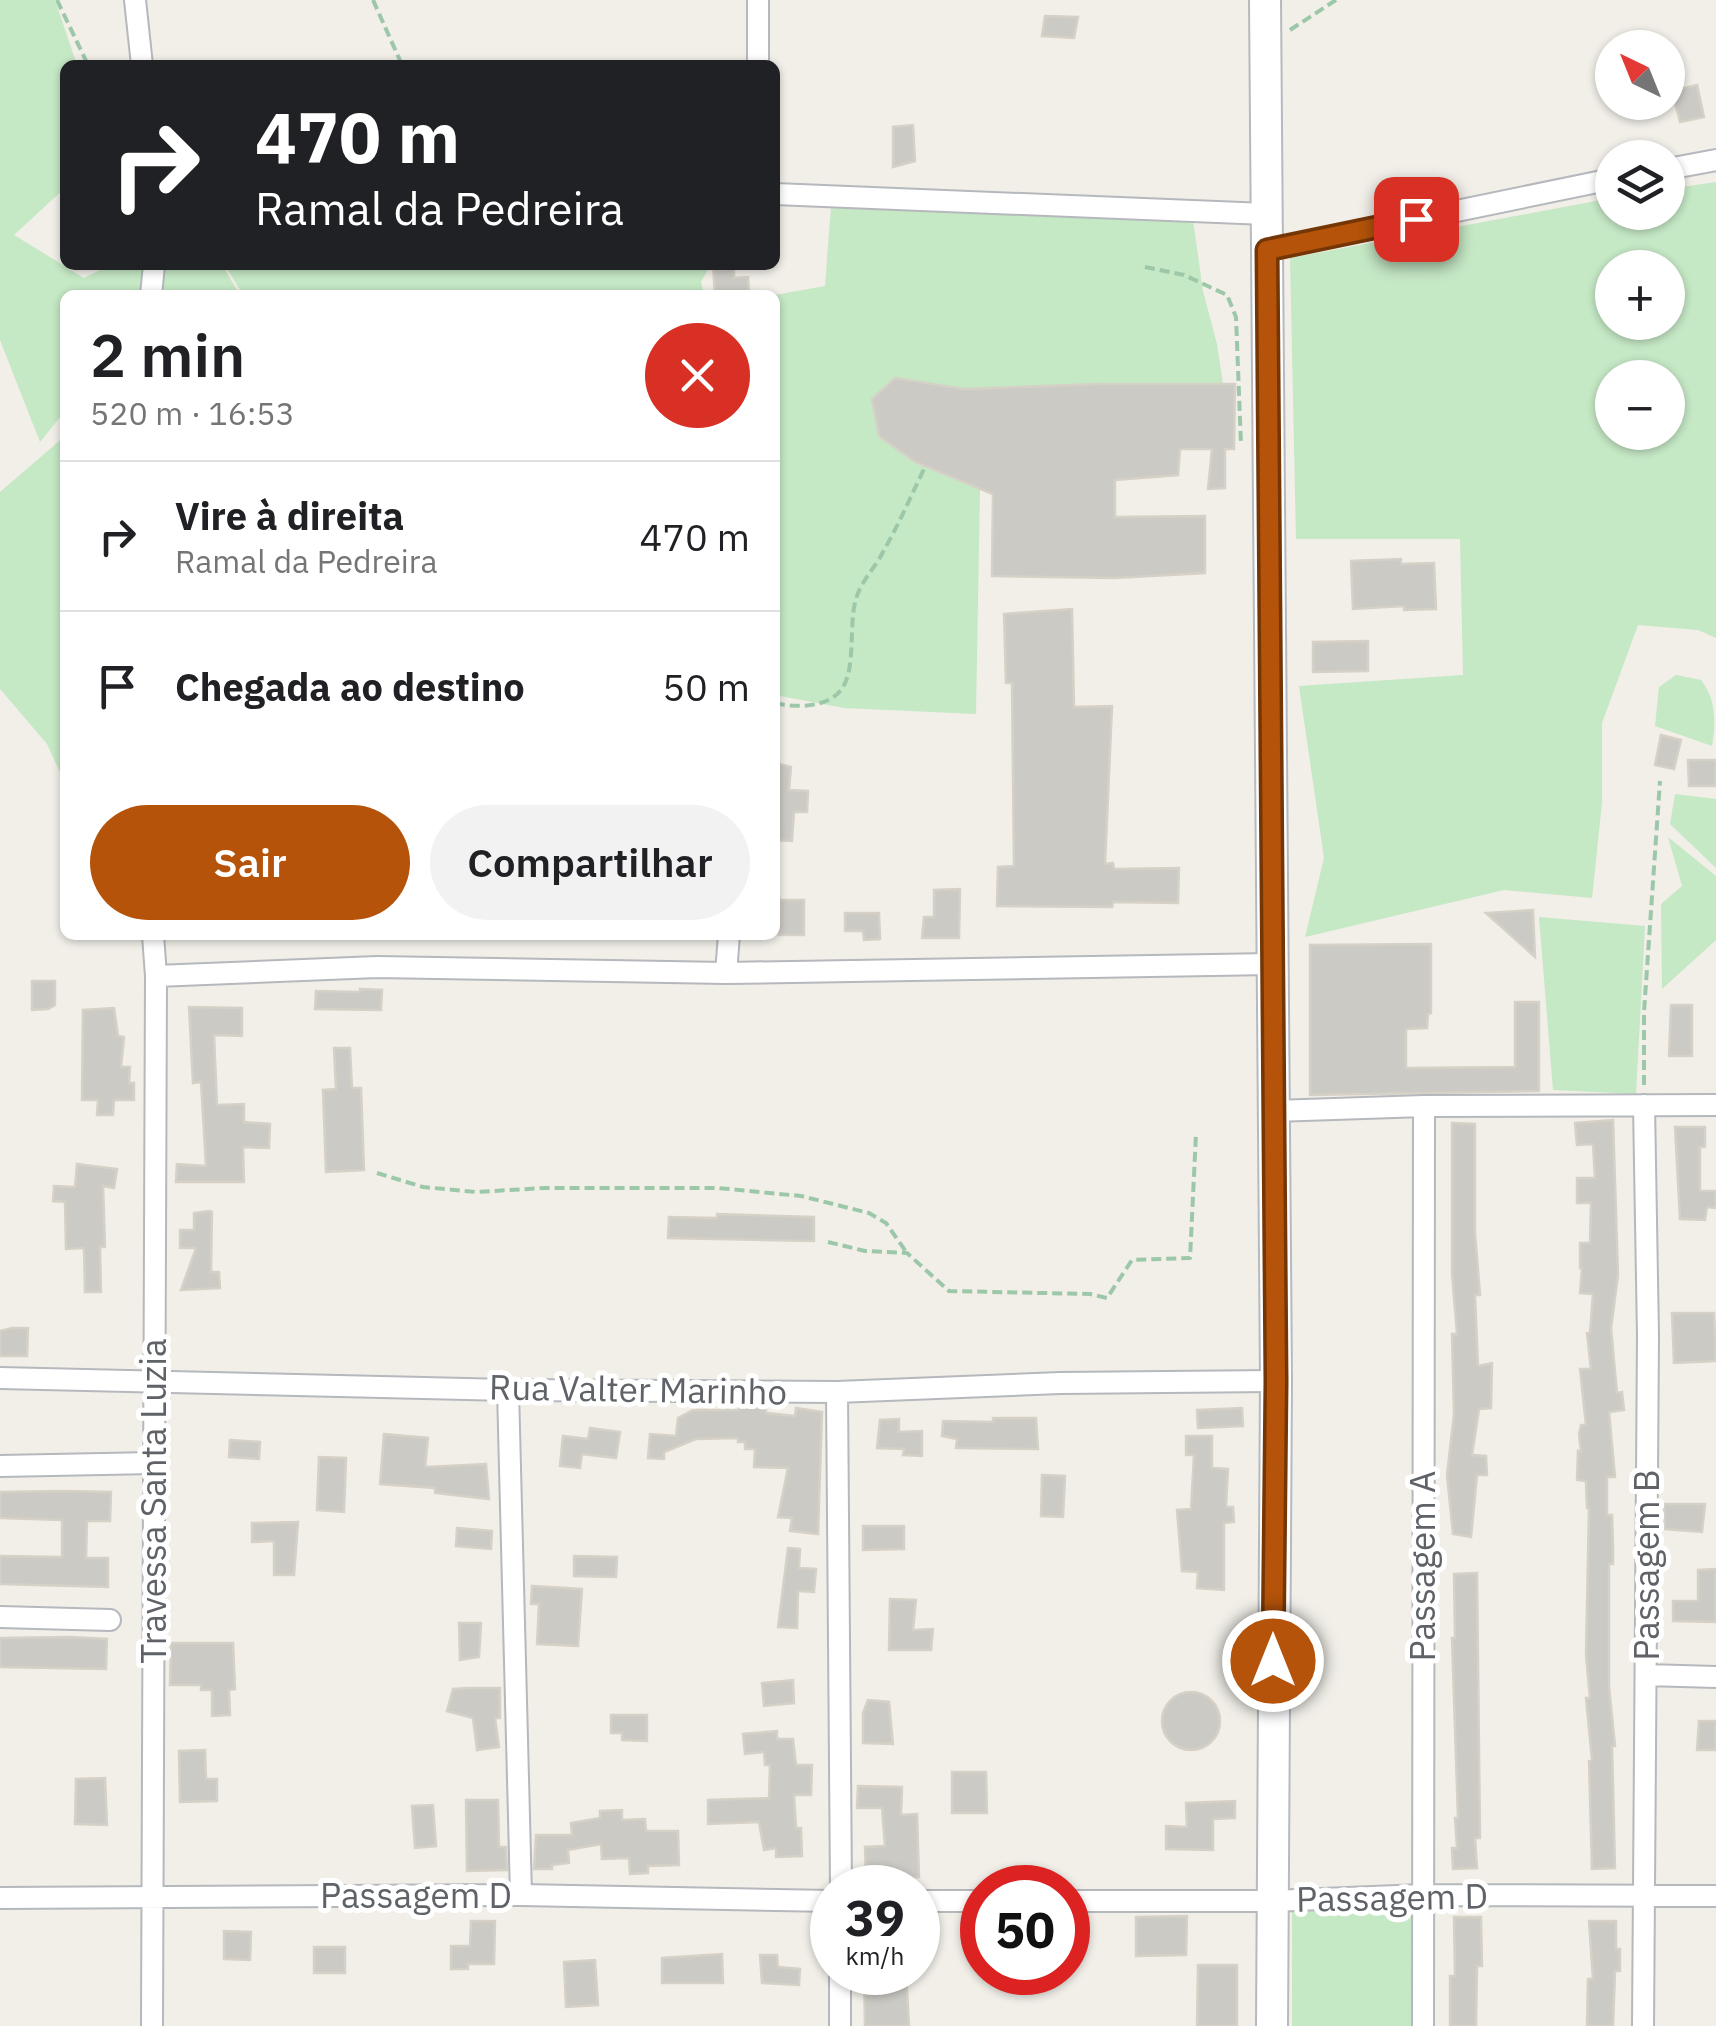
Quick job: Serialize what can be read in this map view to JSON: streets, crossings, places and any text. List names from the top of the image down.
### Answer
{
  "streets": {
    "street": [
      "Rua Valter Marinho",
      "Travessa Santa Luzia",
      "Passagem B",
      "Passagem A",
      "Passagem D"
    ]
  },
  "crossings": [
    ["Rua Valter Marinho", "Travessa Santa Luzia"],
    ["Travessa Santa Luzia", "Passagem D"],
    ["Passagem B", "Passagem D"],
    ["Passagem A", "Passagem D"]
  ],
  "north": "top left",
  "page": {
    "map_buttons": ["+", "−"],
    "turn": ["470 m", "Ramal da Pedreira"],
    "heading": ["2 min", "520 m · 16:53"],
    "list": [
      {
        "name": "Vire à direita",
        "note": "Ramal da Pedreira",
        "value": "470 m"
      },
      {
        "name": "Chegada ao destino",
        "value": "50 m"
      }
    ],
    "buttons": ["Sair", "Compartilhar"],
    "speed": "39 km/h",
    "limit": "50"
  }
}
